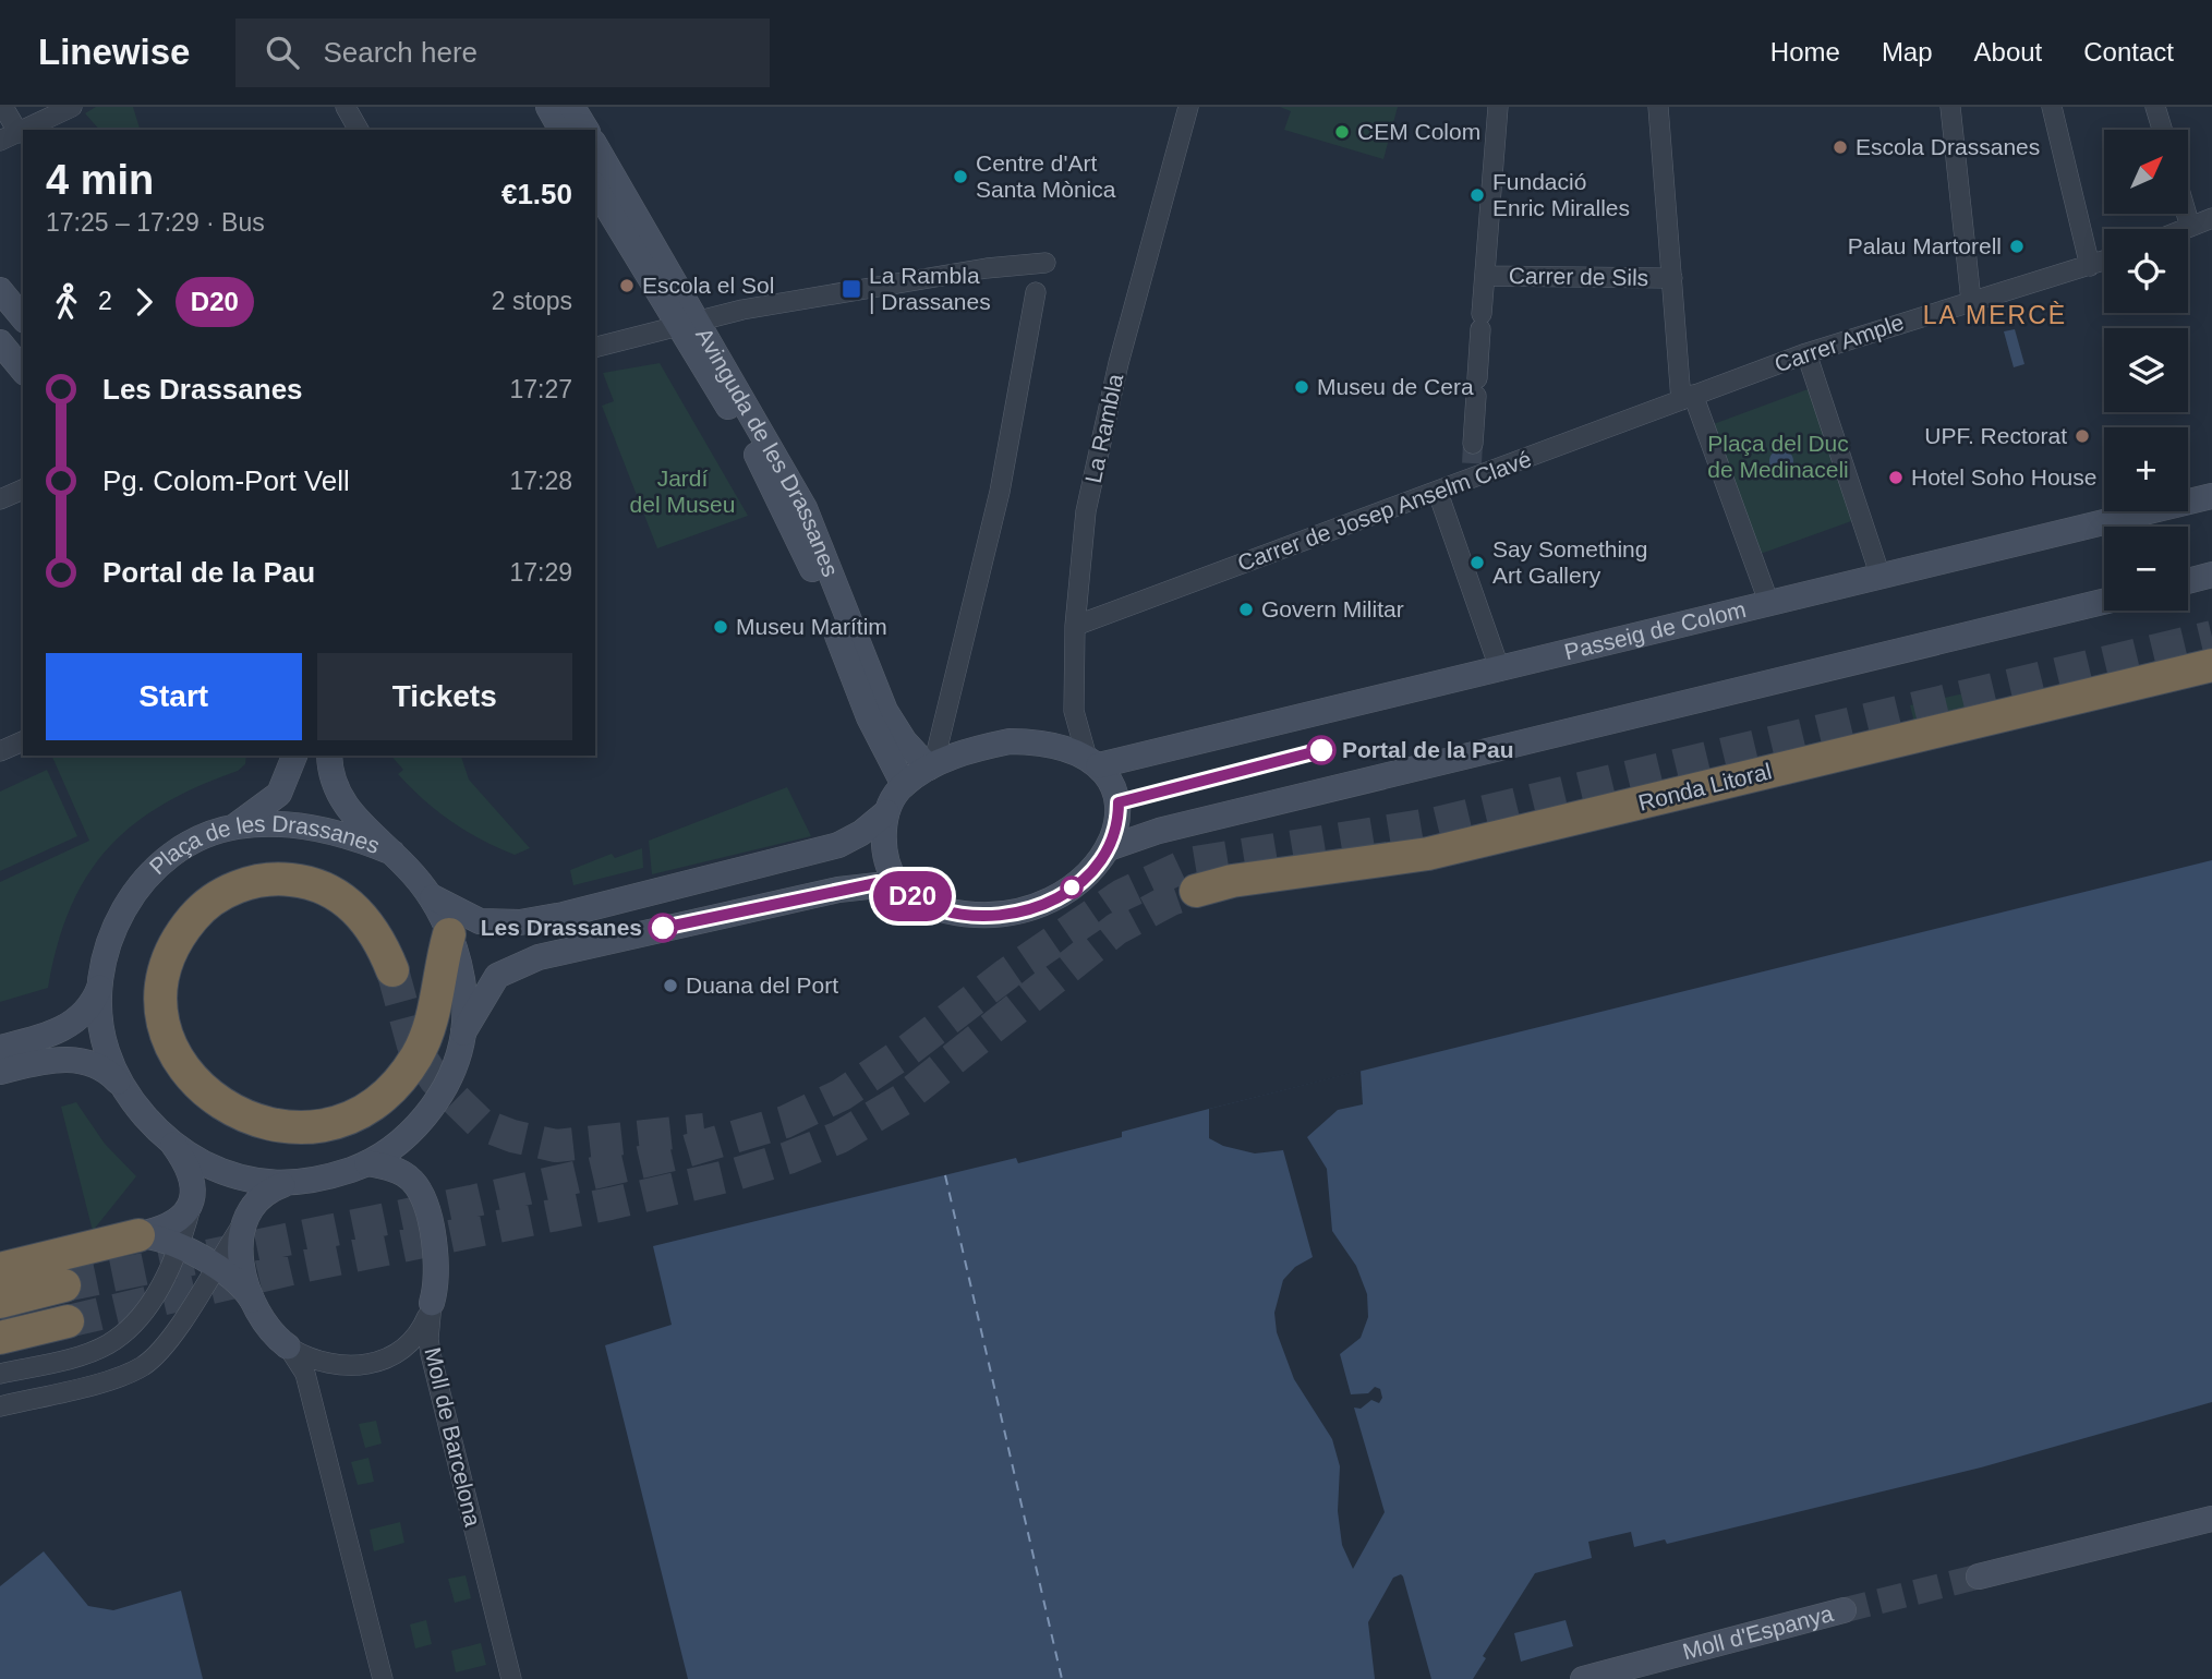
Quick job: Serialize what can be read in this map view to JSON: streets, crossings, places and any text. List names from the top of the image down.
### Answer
{
  "streets": {
    "highway": ["Ronda Litoral"],
    "main road": [
      "Avinguda de les Drassanes",
      "Passeig de Colom",
      "Plaça de les Drassanes",
      "Moll d'Espanya"
    ],
    "street": [
      "Carrer de Sils",
      "Carrer Ample",
      "La Rambla",
      "Carrer de Josep Anselm Clavé",
      "Moll de Barcelona"
    ]
  },
  "crossings": [
    ["Carrer Ample", "Carrer de Josep Anselm Clavé"],
    ["La Rambla", "Avinguda de les Drassanes"],
    ["La Rambla", "Carrer de Josep Anselm Clavé"],
    ["La Rambla", "Passeig de Colom"],
    ["Avinguda de les Drassanes", "Passeig de Colom"],
    ["Plaça de les Drassanes", "Moll de Barcelona"]
  ],
  "districts": ["LA MERCÈ"],
  "parks": ["Plaça del Duc de Medinaceli", "Jardí del Museu"],
  "places": {
    "other": [
      "CEM Colom",
      "Escola Drassanes",
      "Centre d'Art Santa Mònica",
      "Fundació Enric Miralles",
      "Palau Martorell",
      "Escola el Sol",
      "Museu de Cera",
      "UPF. Rectorat",
      "Hotel Soho House",
      "Say Something Art Gallery",
      "Govern Militar",
      "Museu Marítim",
      "Portal de la Pau",
      "Les Drassanes",
      "Duana del Port"
    ],
    "transit": ["La Rambla | Drassanes"]
  },
  "lines": ["bus line D20"],
  "north": "top right",
  "page": {
    "header": "Linewise",
    "search": "Search here",
    "nav": [
      "Home",
      "Map",
      "About",
      "Contact"
    ],
    "on_map": "D20",
    "map_buttons": ["+", "−"],
    "heading": ["4 min", "17:25 – 17:29 · Bus", "€1.50"],
    "legs": ["2", "D20", "2 stops"],
    "list": [
      {
        "name": "Les Drassanes",
        "value": "17:27"
      },
      {
        "name": "Pg. Colom-Port Vell",
        "value": "17:28"
      },
      {
        "name": "Portal de la Pau",
        "value": "17:29"
      }
    ],
    "buttons": ["Start", "Tickets"]
  }
}
